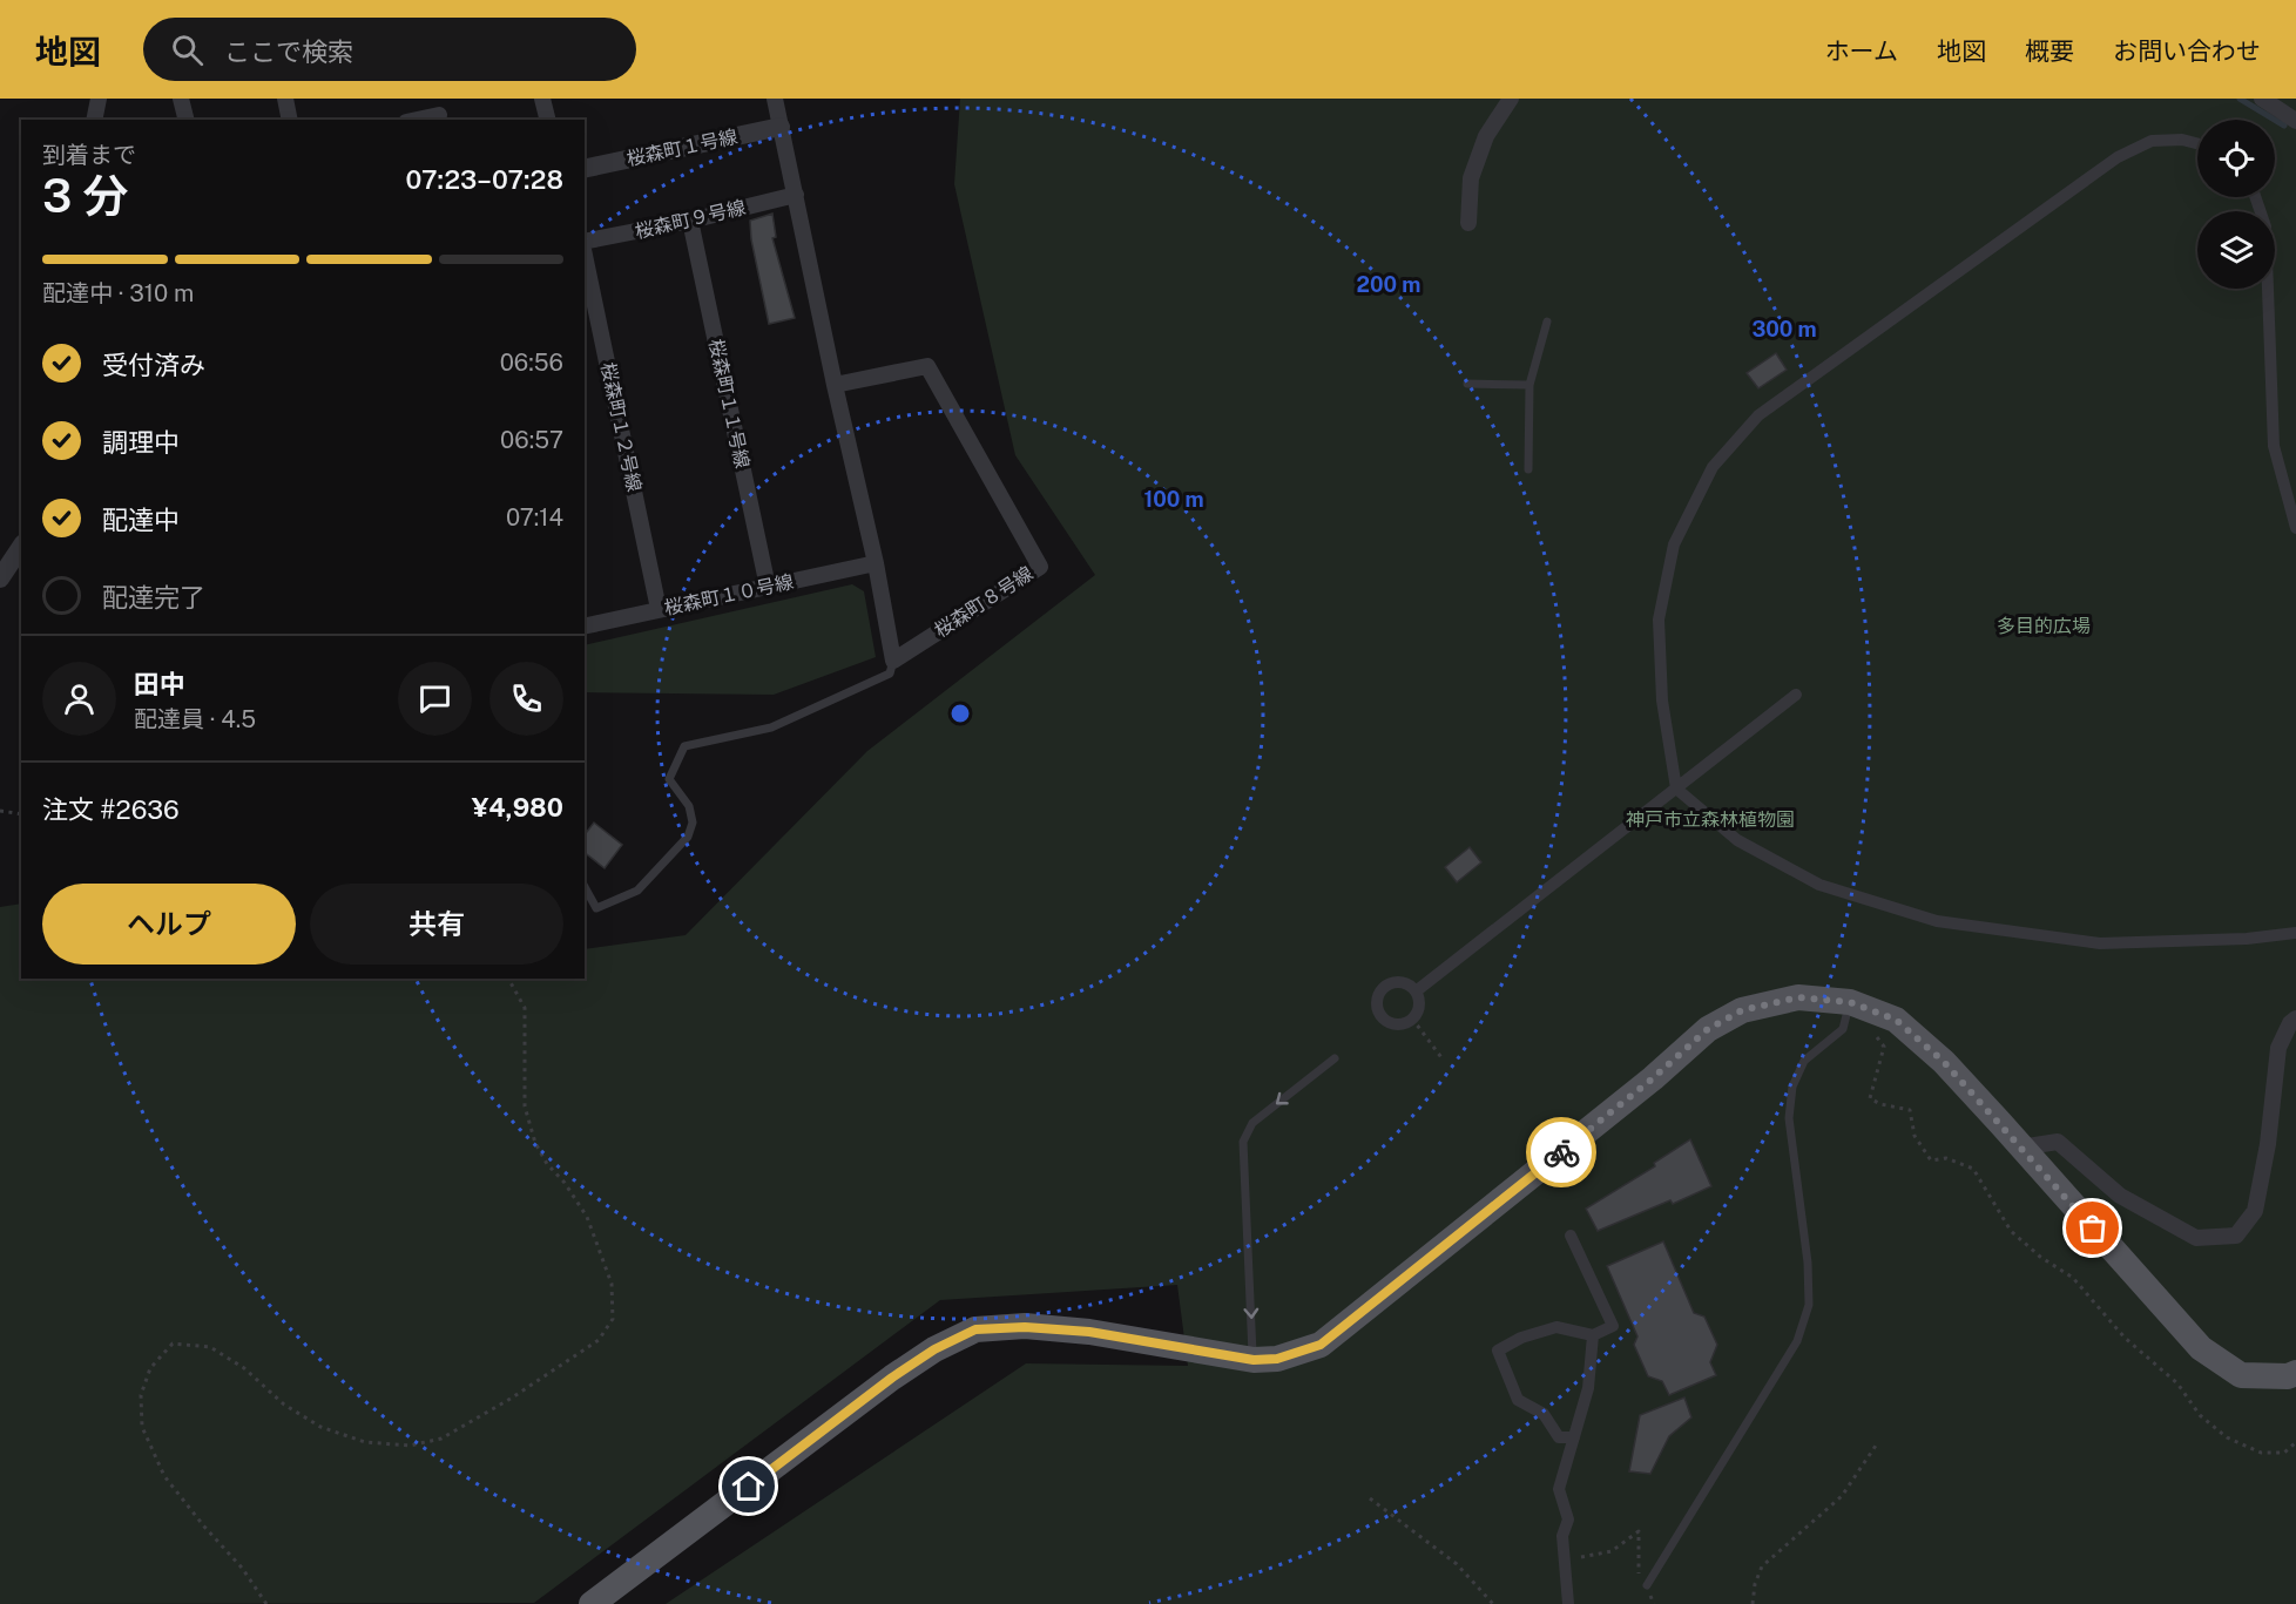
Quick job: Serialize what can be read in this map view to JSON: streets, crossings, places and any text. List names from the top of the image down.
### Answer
{
  "streets": {
    "street": [
      "桜森町１号線",
      "桜森町９号線",
      "桜森町１１号線",
      "桜森町１２号線",
      "桜森町１０号線",
      "桜森町８号線"
    ]
  },
  "crossings": [
    ["桜森町９号線", "桜森町１１号線"],
    ["桜森町１１号線", "桜森町１０号線"],
    ["桜森町１２号線", "桜森町１０号線"]
  ],
  "parks": ["多目的広場", "神戸市立森林植物園"],
  "page": {
    "header": "地図",
    "search": "ここで検索",
    "nav": [
      "ホーム",
      "地図",
      "概要",
      "お問い合わせ"
    ],
    "heading": ["3 分", "到着まで", "07:23–07:28"],
    "panel": [
      "田中",
      "配達員 · 4.5",
      "注文 #2636",
      "¥4,980"
    ],
    "bar": "配達中 · 310 m",
    "list": [
      ["受付済み", "06:56"],
      ["調理中", "06:57"],
      ["配達中", "07:14"],
      "配達完了"
    ],
    "buttons": ["ヘルプ", "共有"]
  },
  "rings": ["200 m", "300 m", "100 m"]
}
